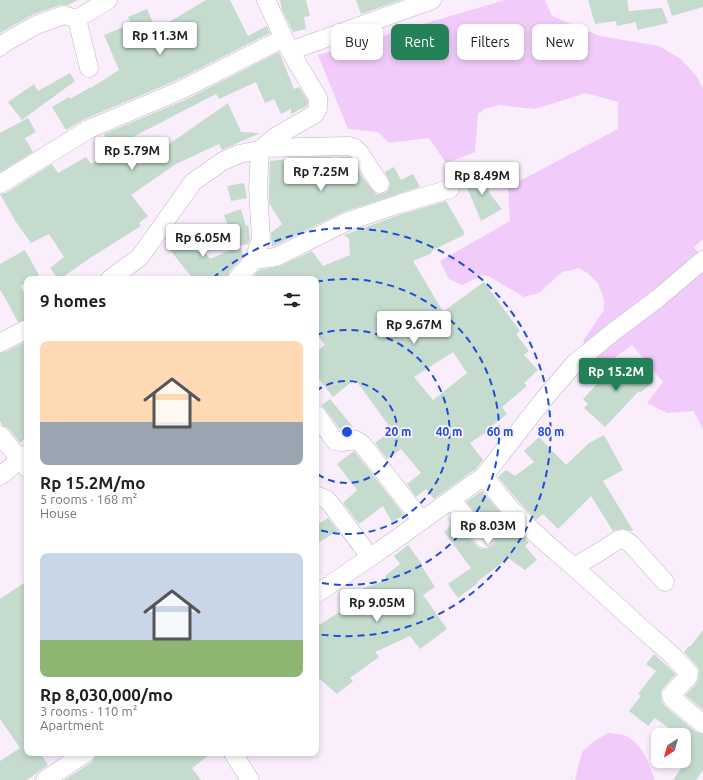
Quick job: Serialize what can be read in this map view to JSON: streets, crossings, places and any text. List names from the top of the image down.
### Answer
{
  "north": "bottom left",
  "page": {
    "price": [
      "Rp 11.3M",
      "Rp 5.79M",
      "Rp 7.25M",
      "Rp 8.49M",
      "Rp 6.05M",
      "Rp 9.67M",
      "Rp 15.2M",
      "Rp 8.03M",
      "Rp 9.05M"
    ],
    "chip": [
      "Buy",
      "Rent",
      "Filters",
      "New"
    ],
    "heading": "9 homes",
    "list": [
      {
        "name": "Rp 15.2M/mo",
        "note": "5 rooms · 168 m² · House"
      },
      {
        "name": "Rp 8,030,000/mo",
        "note": "3 rooms · 110 m² · Apartment"
      }
    ]
  },
  "rings": [
    "20 m",
    "40 m",
    "60 m",
    "80 m"
  ]
}
